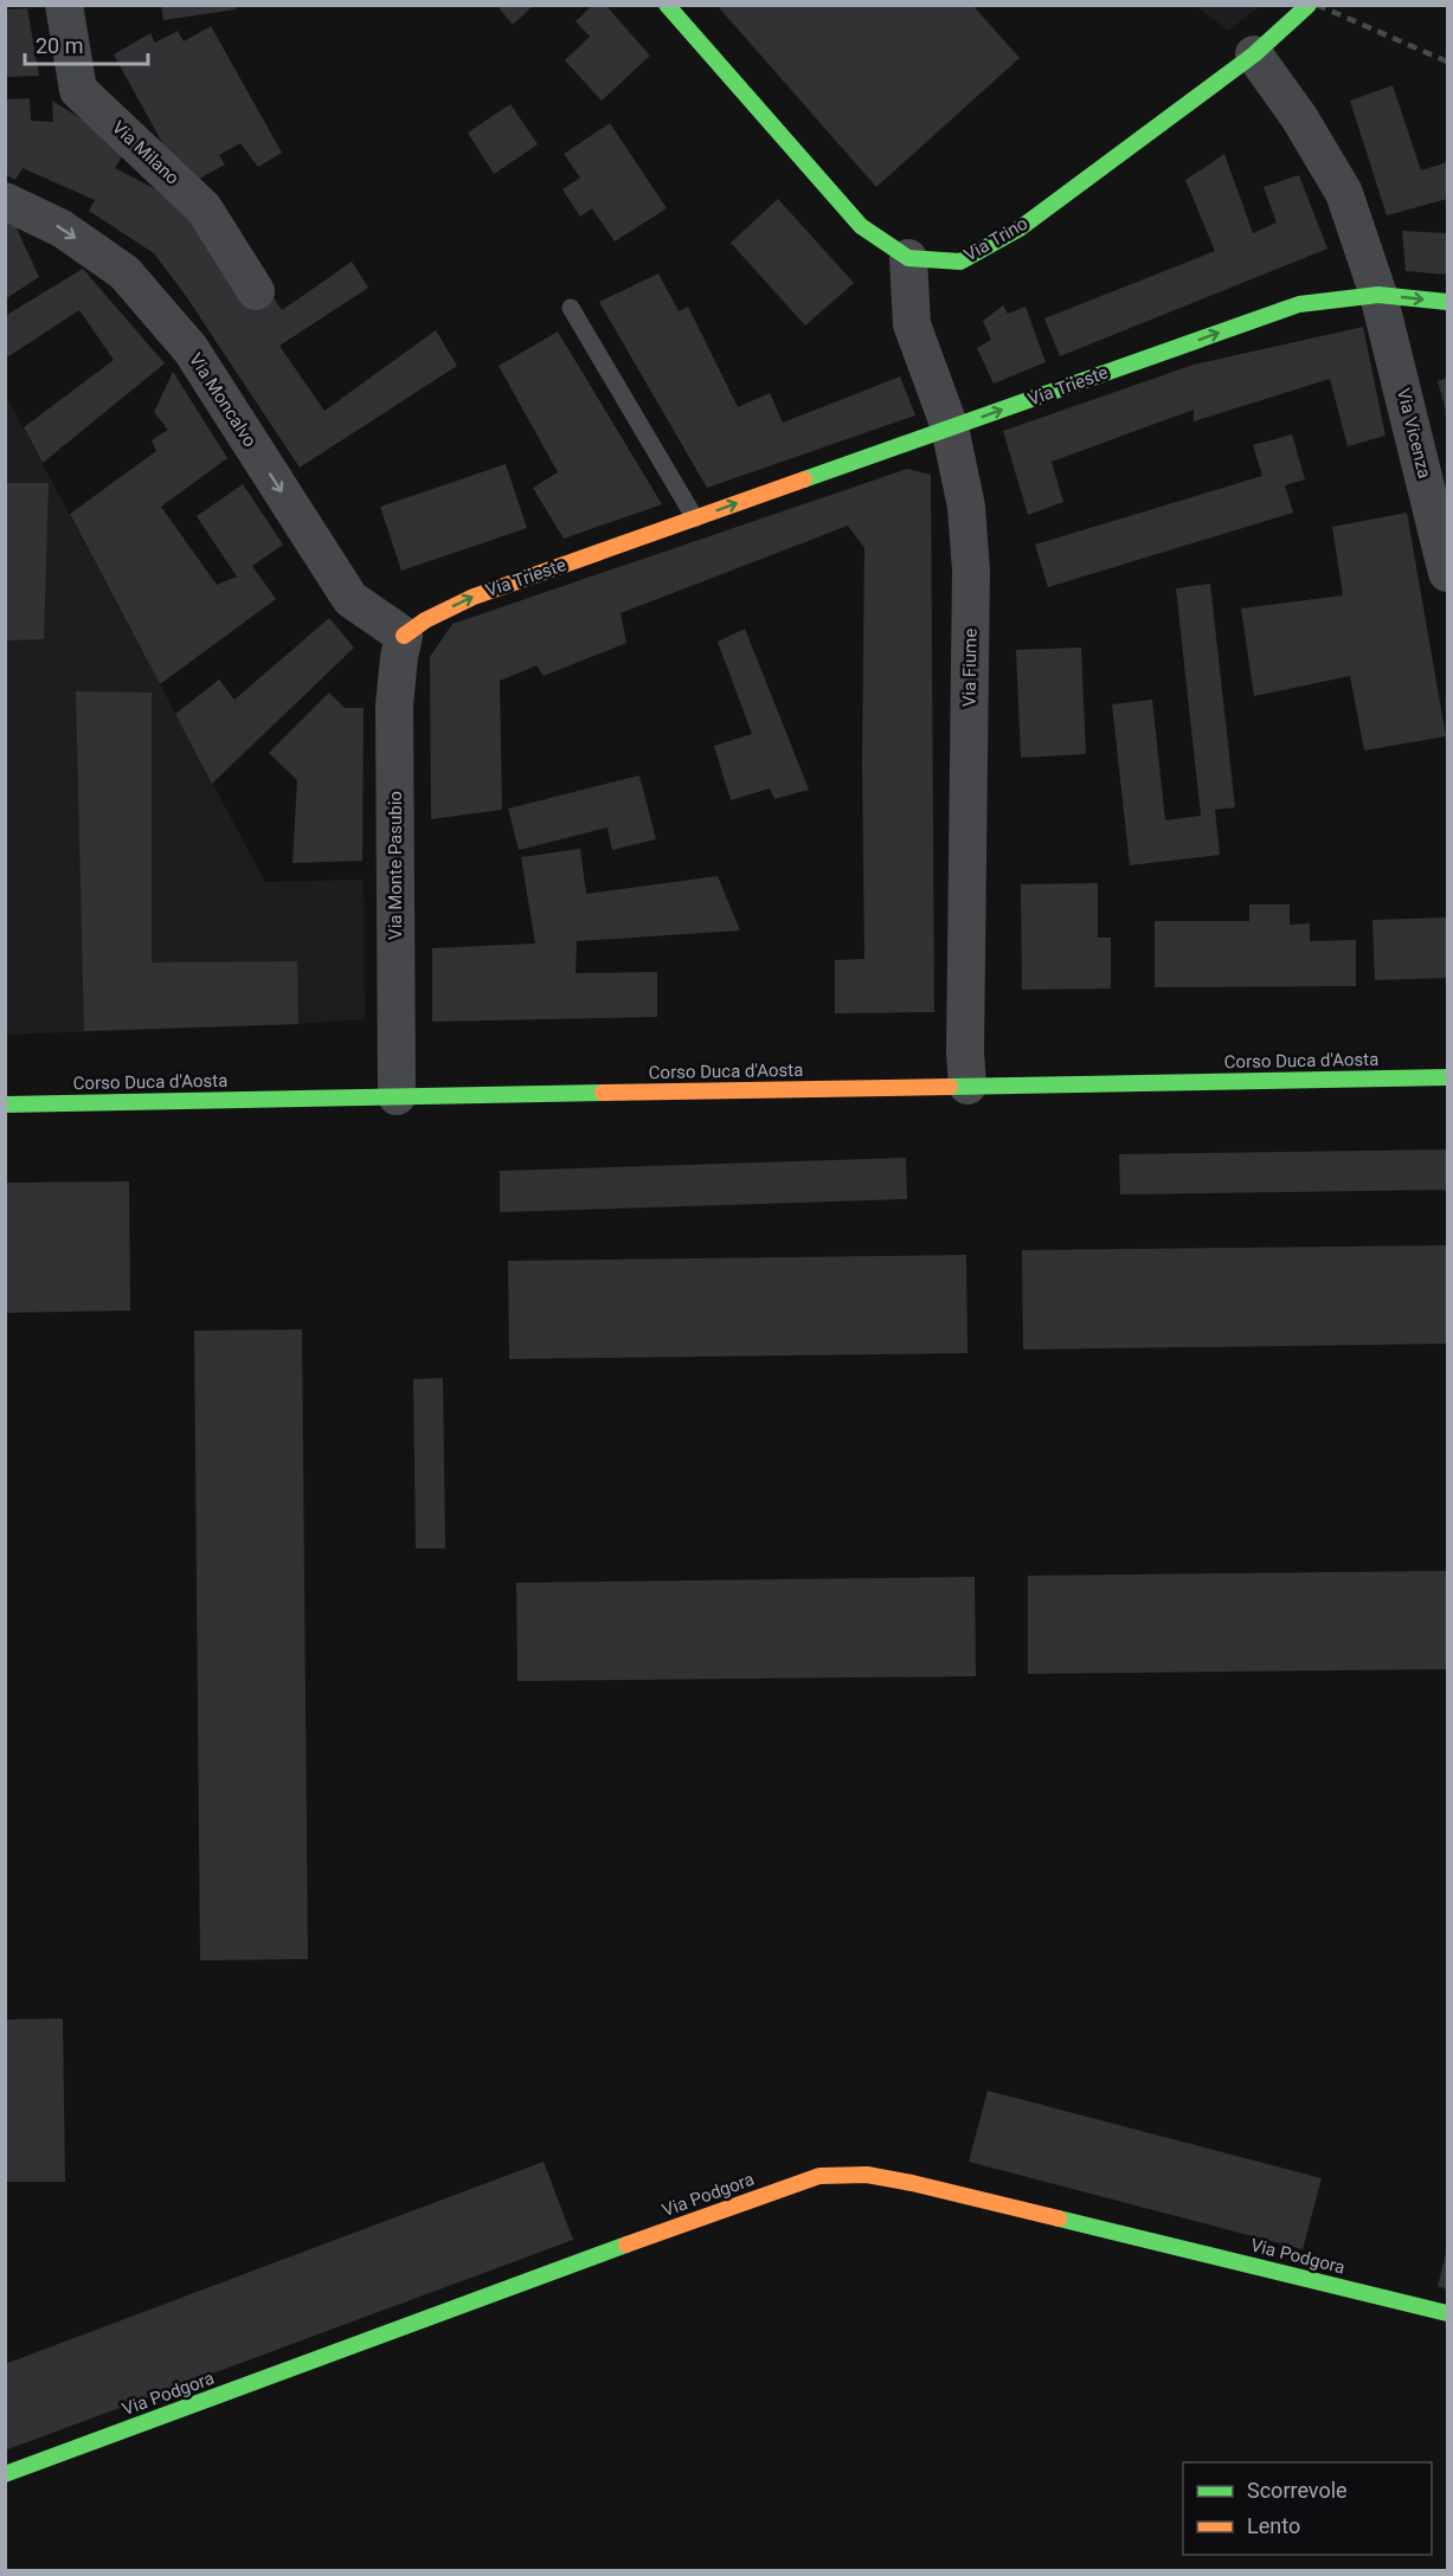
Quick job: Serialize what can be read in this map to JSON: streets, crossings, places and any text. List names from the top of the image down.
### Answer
{
  "streets": {
    "street": [
      "Via Milano",
      "Via Trino",
      "Via Trieste",
      "Via Moncalvo",
      "Via Vicenza",
      "Via Fiume",
      "Via Monte Pasubio",
      "Corso Duca d'Aosta",
      "Via Podgora"
    ]
  },
  "crossings": [
    ["Via Trino", "Via Fiume"],
    ["Via Trieste", "Via Moncalvo"],
    ["Via Trieste", "Via Vicenza"],
    ["Via Trieste", "Via Fiume"],
    ["Via Trieste", "Via Monte Pasubio"],
    ["Via Moncalvo", "Via Monte Pasubio"],
    ["Via Fiume", "Corso Duca d'Aosta"],
    ["Via Monte Pasubio", "Corso Duca d'Aosta"]
  ],
  "one_way": ["Via Trieste", "Via Moncalvo"],
  "legend": ["Scorrevole", "Lento"],
  "scale_bar": "20 m"
}
